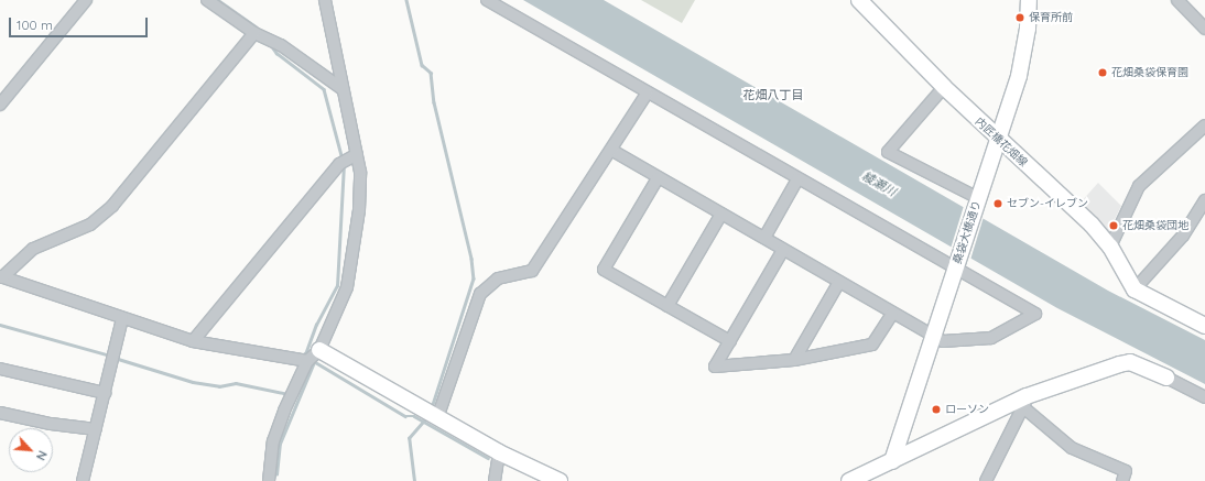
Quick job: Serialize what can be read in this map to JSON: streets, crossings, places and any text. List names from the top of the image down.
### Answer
{
  "streets": {
    "street": ["内匠橋花畑線", "桑袋大橋通り"]
  },
  "crossings": [
    ["内匠橋花畑線", "桑袋大橋通り"]
  ],
  "districts": ["花畑八丁目"],
  "water": ["綾瀬川"],
  "places": [
    "保育所前",
    "花畑桑袋保育園",
    "セブン-イレブン",
    "花畑桑袋団地",
    "ローソン"
  ],
  "scale_bar": "100 m",
  "north": "bottom right"
}
